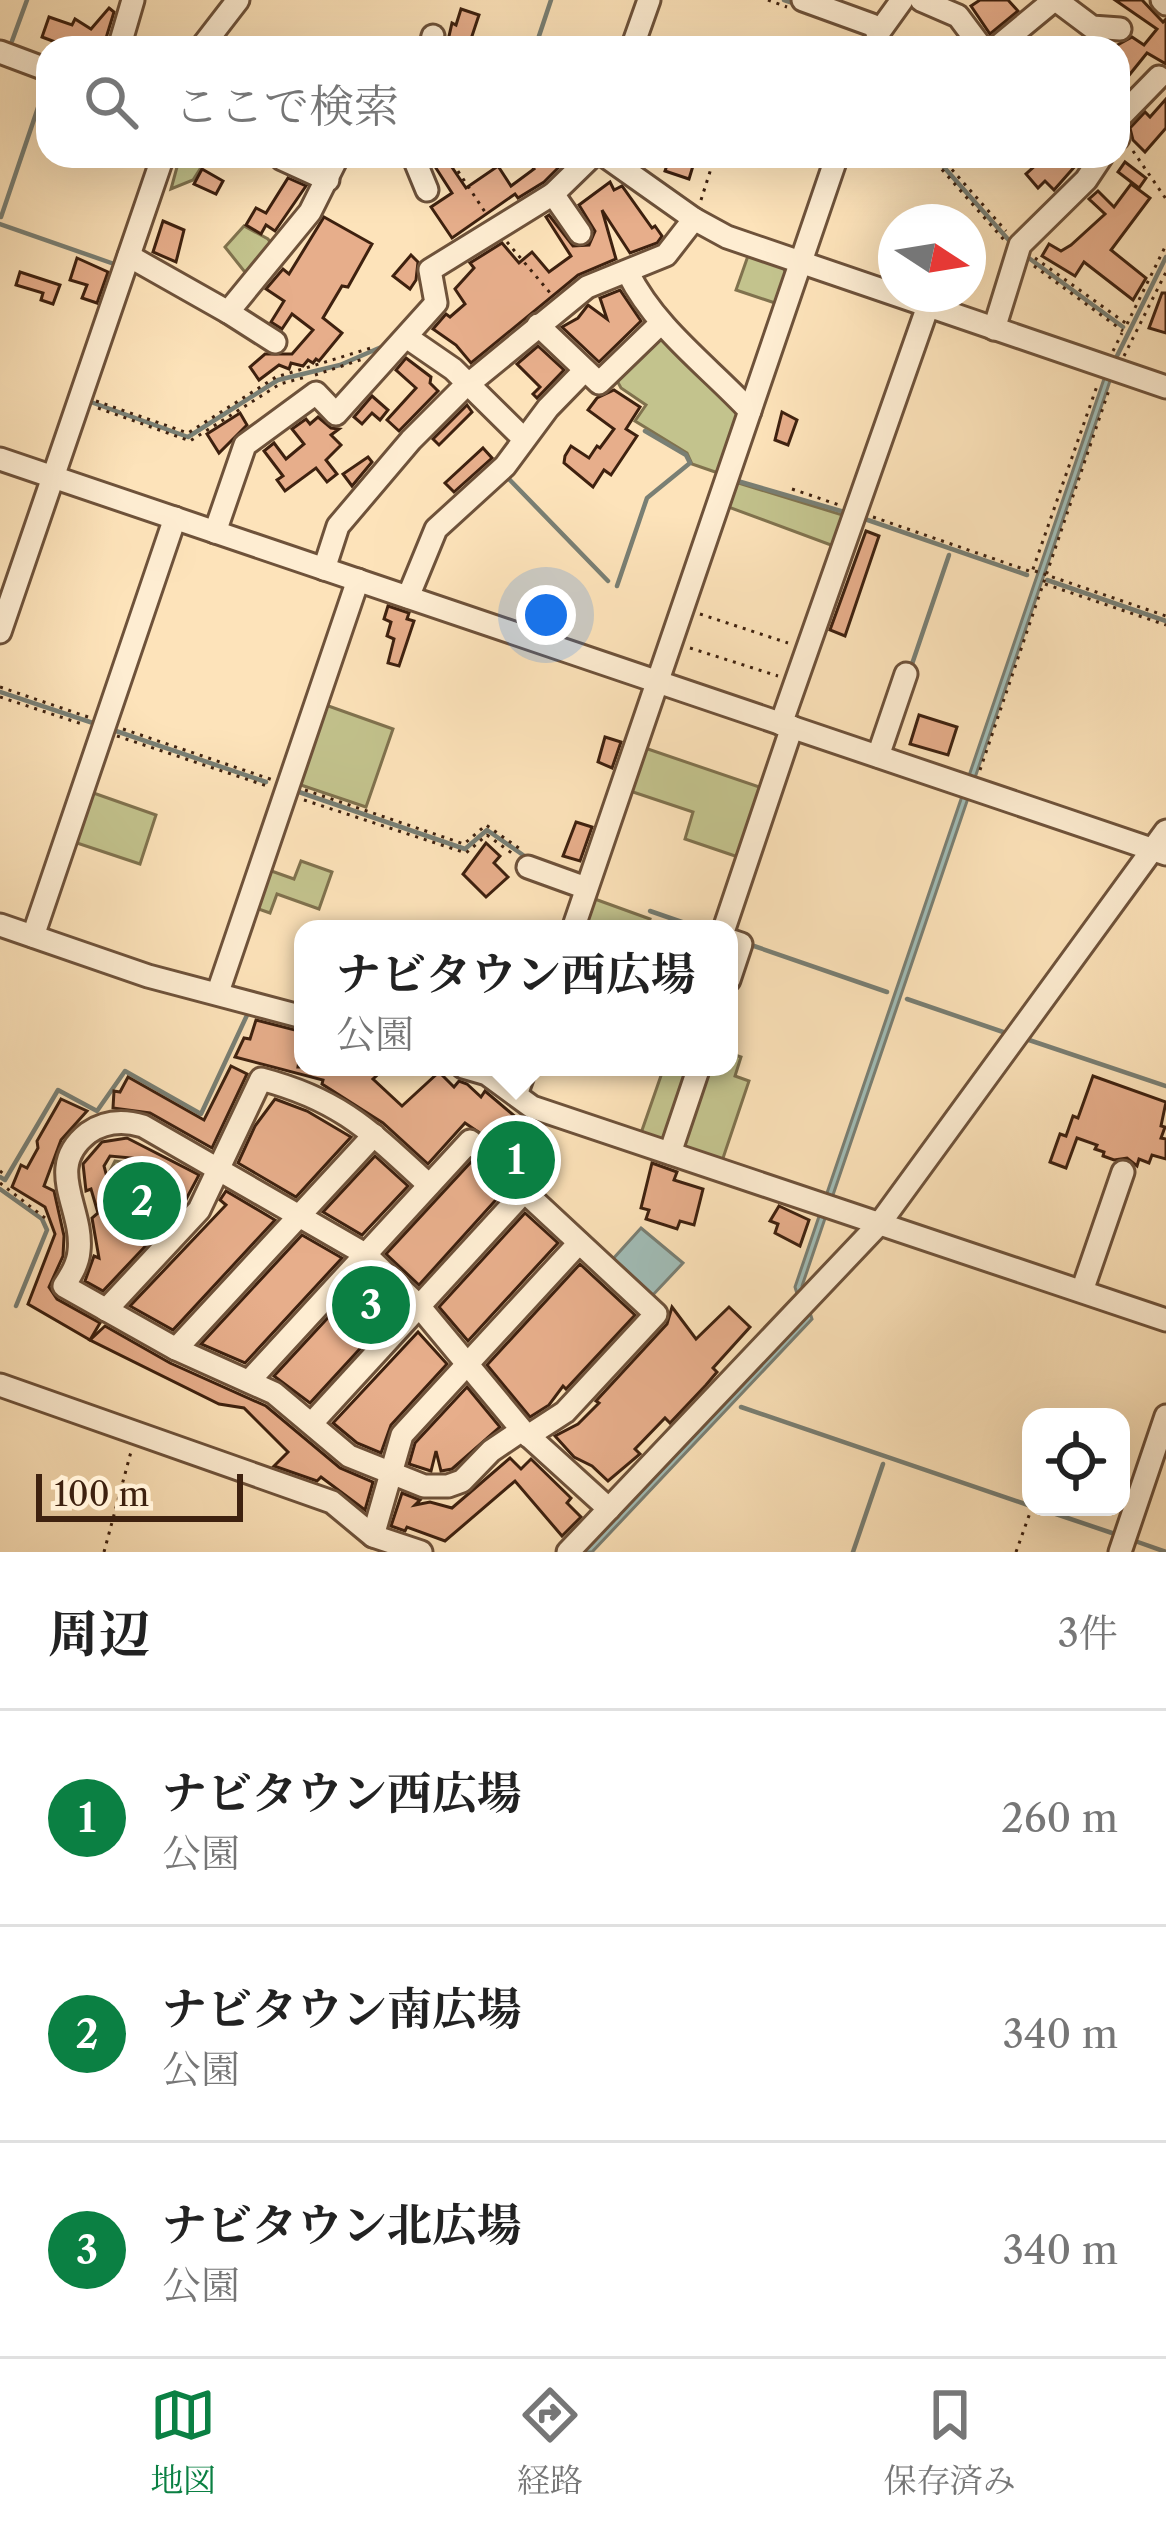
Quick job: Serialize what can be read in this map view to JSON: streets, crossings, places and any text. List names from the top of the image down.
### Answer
{
  "scale_bar": "100 m",
  "north": "right",
  "page": {
    "search": "ここで検索",
    "popup": ["ナビタウン西広場", "公園"],
    "pins": ["1", "2", "3"],
    "scale": "100 m",
    "heading": ["周辺", "3件"],
    "list": [
      {
        "mark": "1",
        "name": "ナビタウン西広場",
        "note": "公園",
        "value": "260 m"
      },
      {
        "mark": "2",
        "name": "ナビタウン南広場",
        "note": "公園",
        "value": "340 m"
      },
      {
        "mark": "3",
        "name": "ナビタウン北広場",
        "note": "公園",
        "value": "340 m"
      }
    ],
    "nav": ["地図", "経路", "保存済み"]
  }
}
